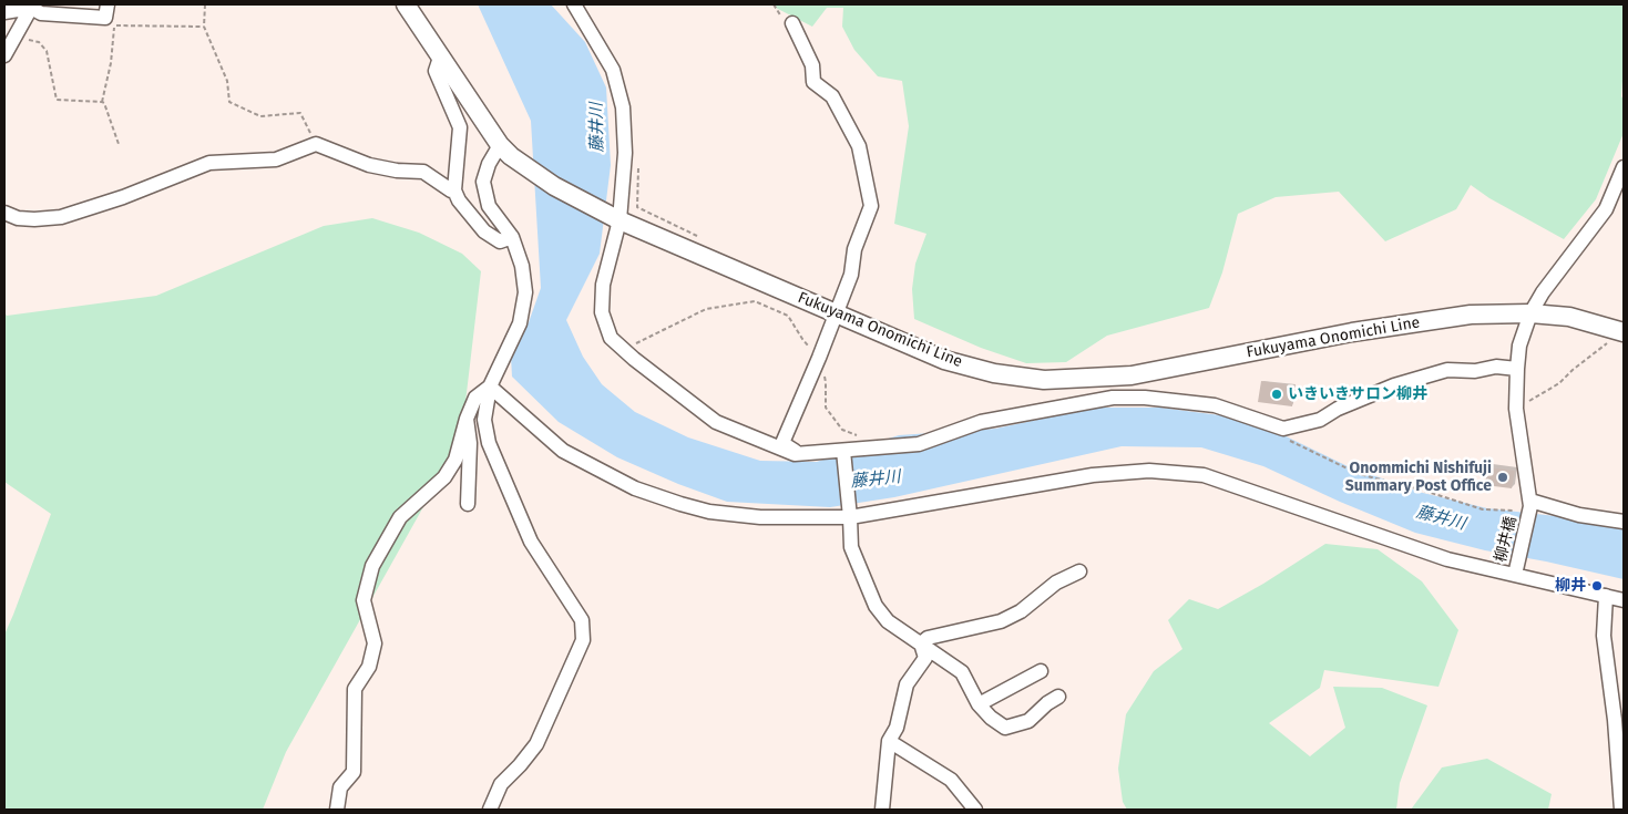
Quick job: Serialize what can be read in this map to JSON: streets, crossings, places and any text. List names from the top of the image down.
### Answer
{
  "streets": {
    "main road": ["Fukuyama Onomichi Line"],
    "street": ["柳井橋"]
  },
  "water": ["藤井川"],
  "places": ["いきいきサロン柳井", "Onommichi Nishifuji Summary Post Office", "柳井"]
}
